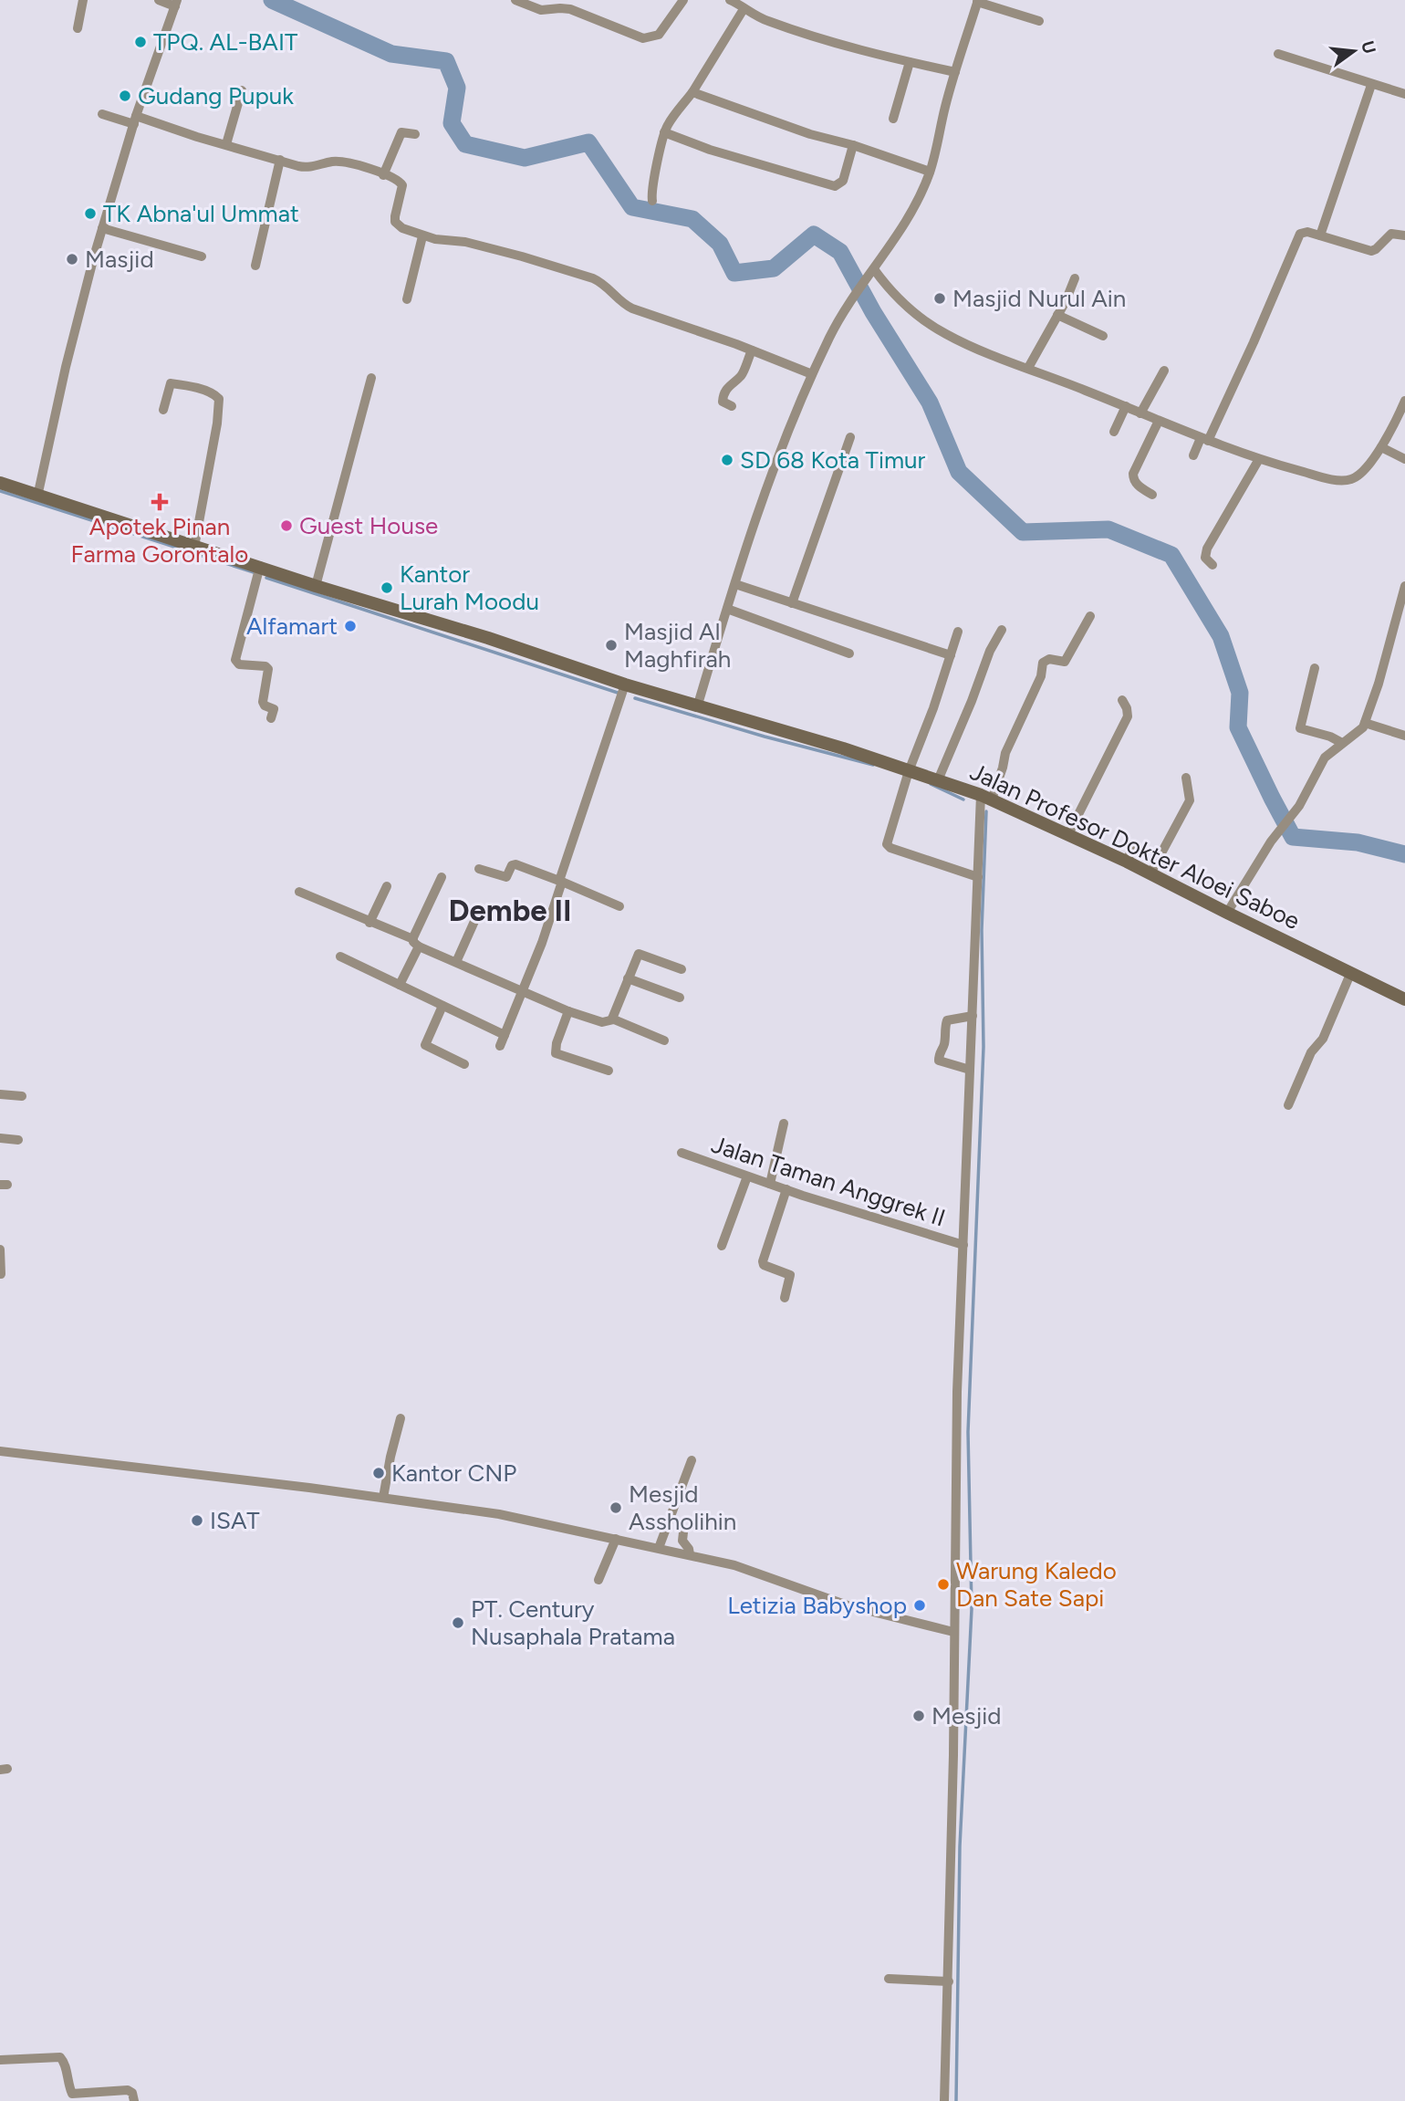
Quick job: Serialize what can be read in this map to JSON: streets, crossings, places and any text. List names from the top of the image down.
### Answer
{
  "streets": {
    "street": ["Jalan Profesor Dokter Aloei Saboe", "Jalan Taman Anggrek II"]
  },
  "districts": ["Dembe II"],
  "places": {
    "other": [
      "TPQ. AL-BAIT",
      "Gudang Pupuk",
      "TK Abna'ul Ummat",
      "Masjid",
      "Masjid Nurul Ain",
      "SD 68 Kota Timur",
      "Guest House",
      "Kantor Lurah Moodu",
      "Alfamart",
      "Masjid Al Maghfirah",
      "Kantor CNP",
      "Mesjid Assholihin",
      "ISAT",
      "Warung Kaledo Dan Sate Sapi",
      "Letizia Babyshop",
      "PT. Century Nusaphala Pratama",
      "Mesjid"
    ],
    "health": ["Apotek Pinan Farma Gorontalo"]
  },
  "north": "right"
}
